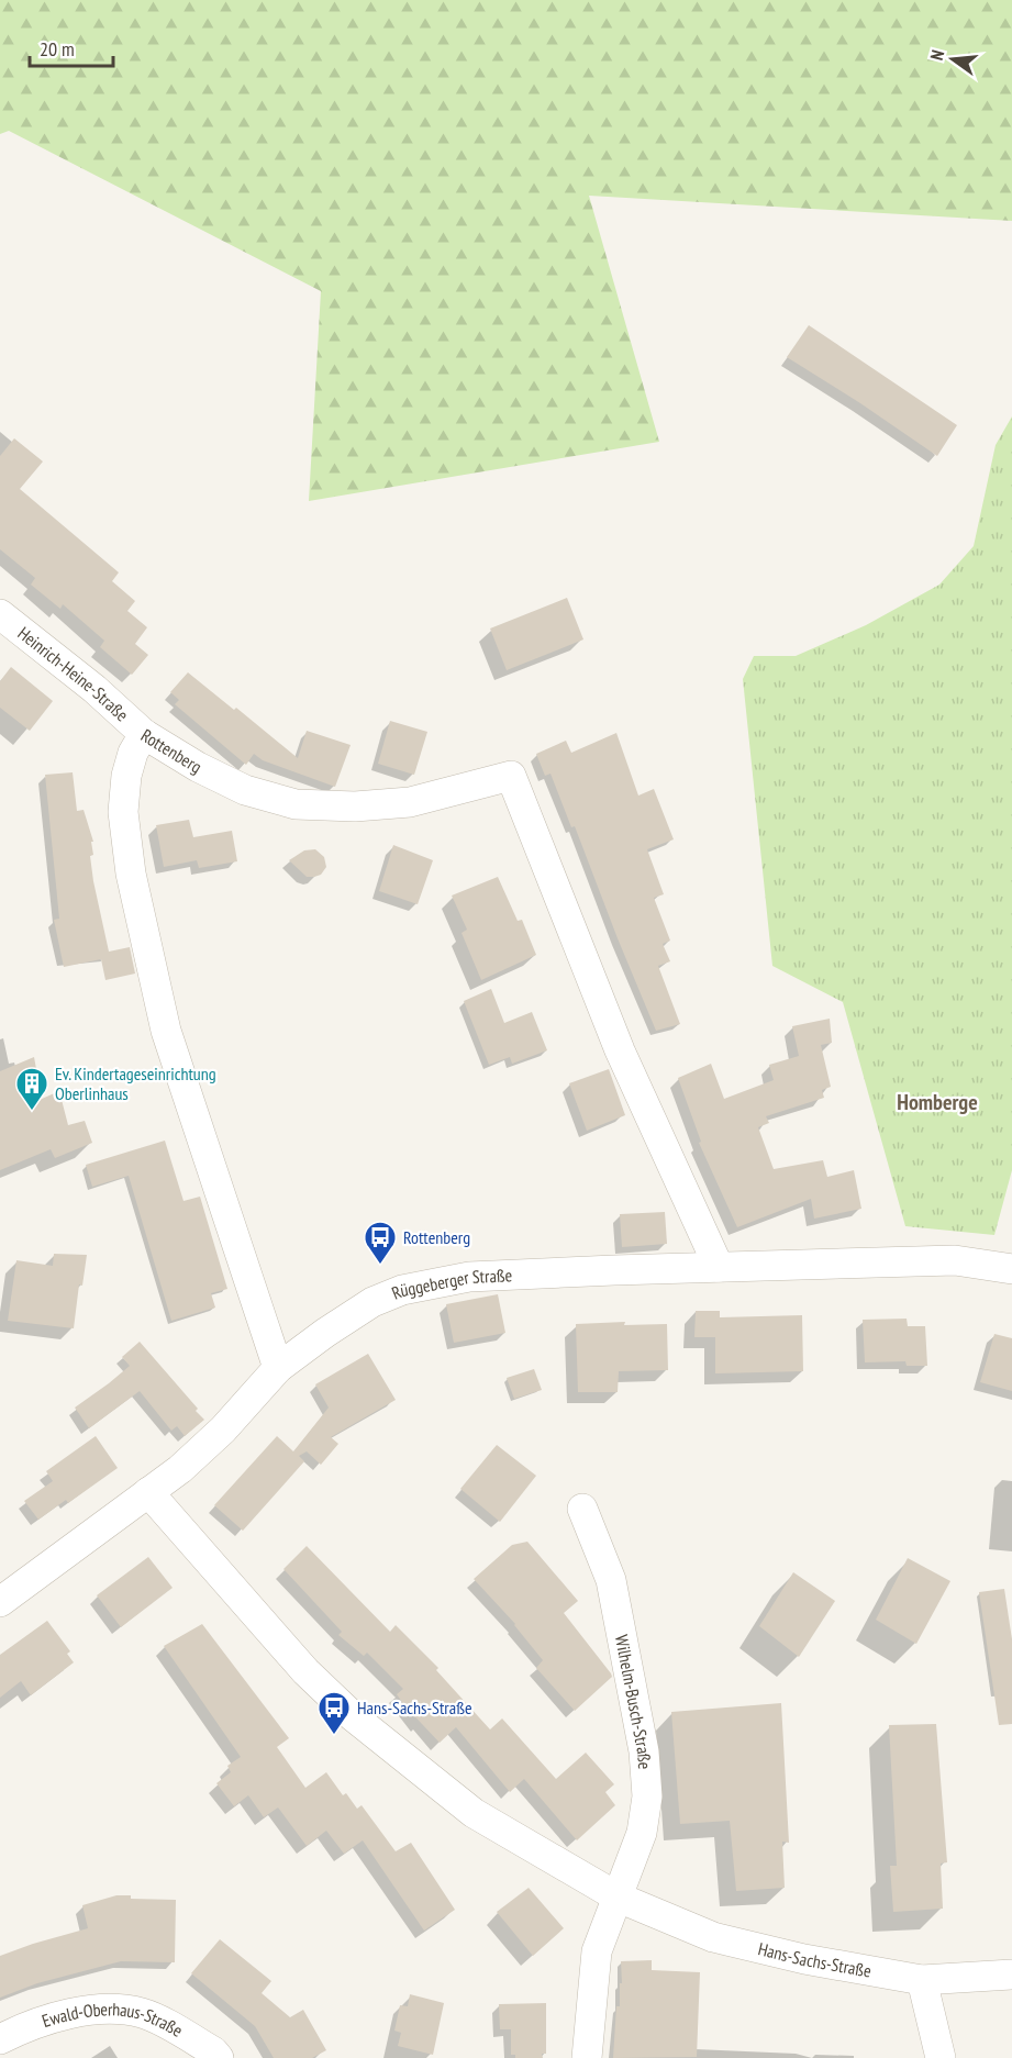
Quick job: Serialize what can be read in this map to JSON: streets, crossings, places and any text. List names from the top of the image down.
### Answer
{
  "streets": {
    "street": [
      "Heinrich-Heine-Straße",
      "Rottenberg",
      "Rüggeberger Straße",
      "Wilhelm-Busch-Straße",
      "Hans-Sachs-Straße",
      "Ewald-Oberhaus-Straße"
    ]
  },
  "crossings": [
    ["Heinrich-Heine-Straße", "Rottenberg"],
    ["Rottenberg", "Rüggeberger Straße"],
    ["Rüggeberger Straße", "Hans-Sachs-Straße"],
    ["Wilhelm-Busch-Straße", "Hans-Sachs-Straße"]
  ],
  "districts": ["Homberge"],
  "places": {
    "building": ["Ev. Kindertageseinrichtung Oberlinhaus"],
    "bus stop": ["Rottenberg", "Hans-Sachs-Straße"]
  },
  "scale_bar": "20 m",
  "north": "left"
}
